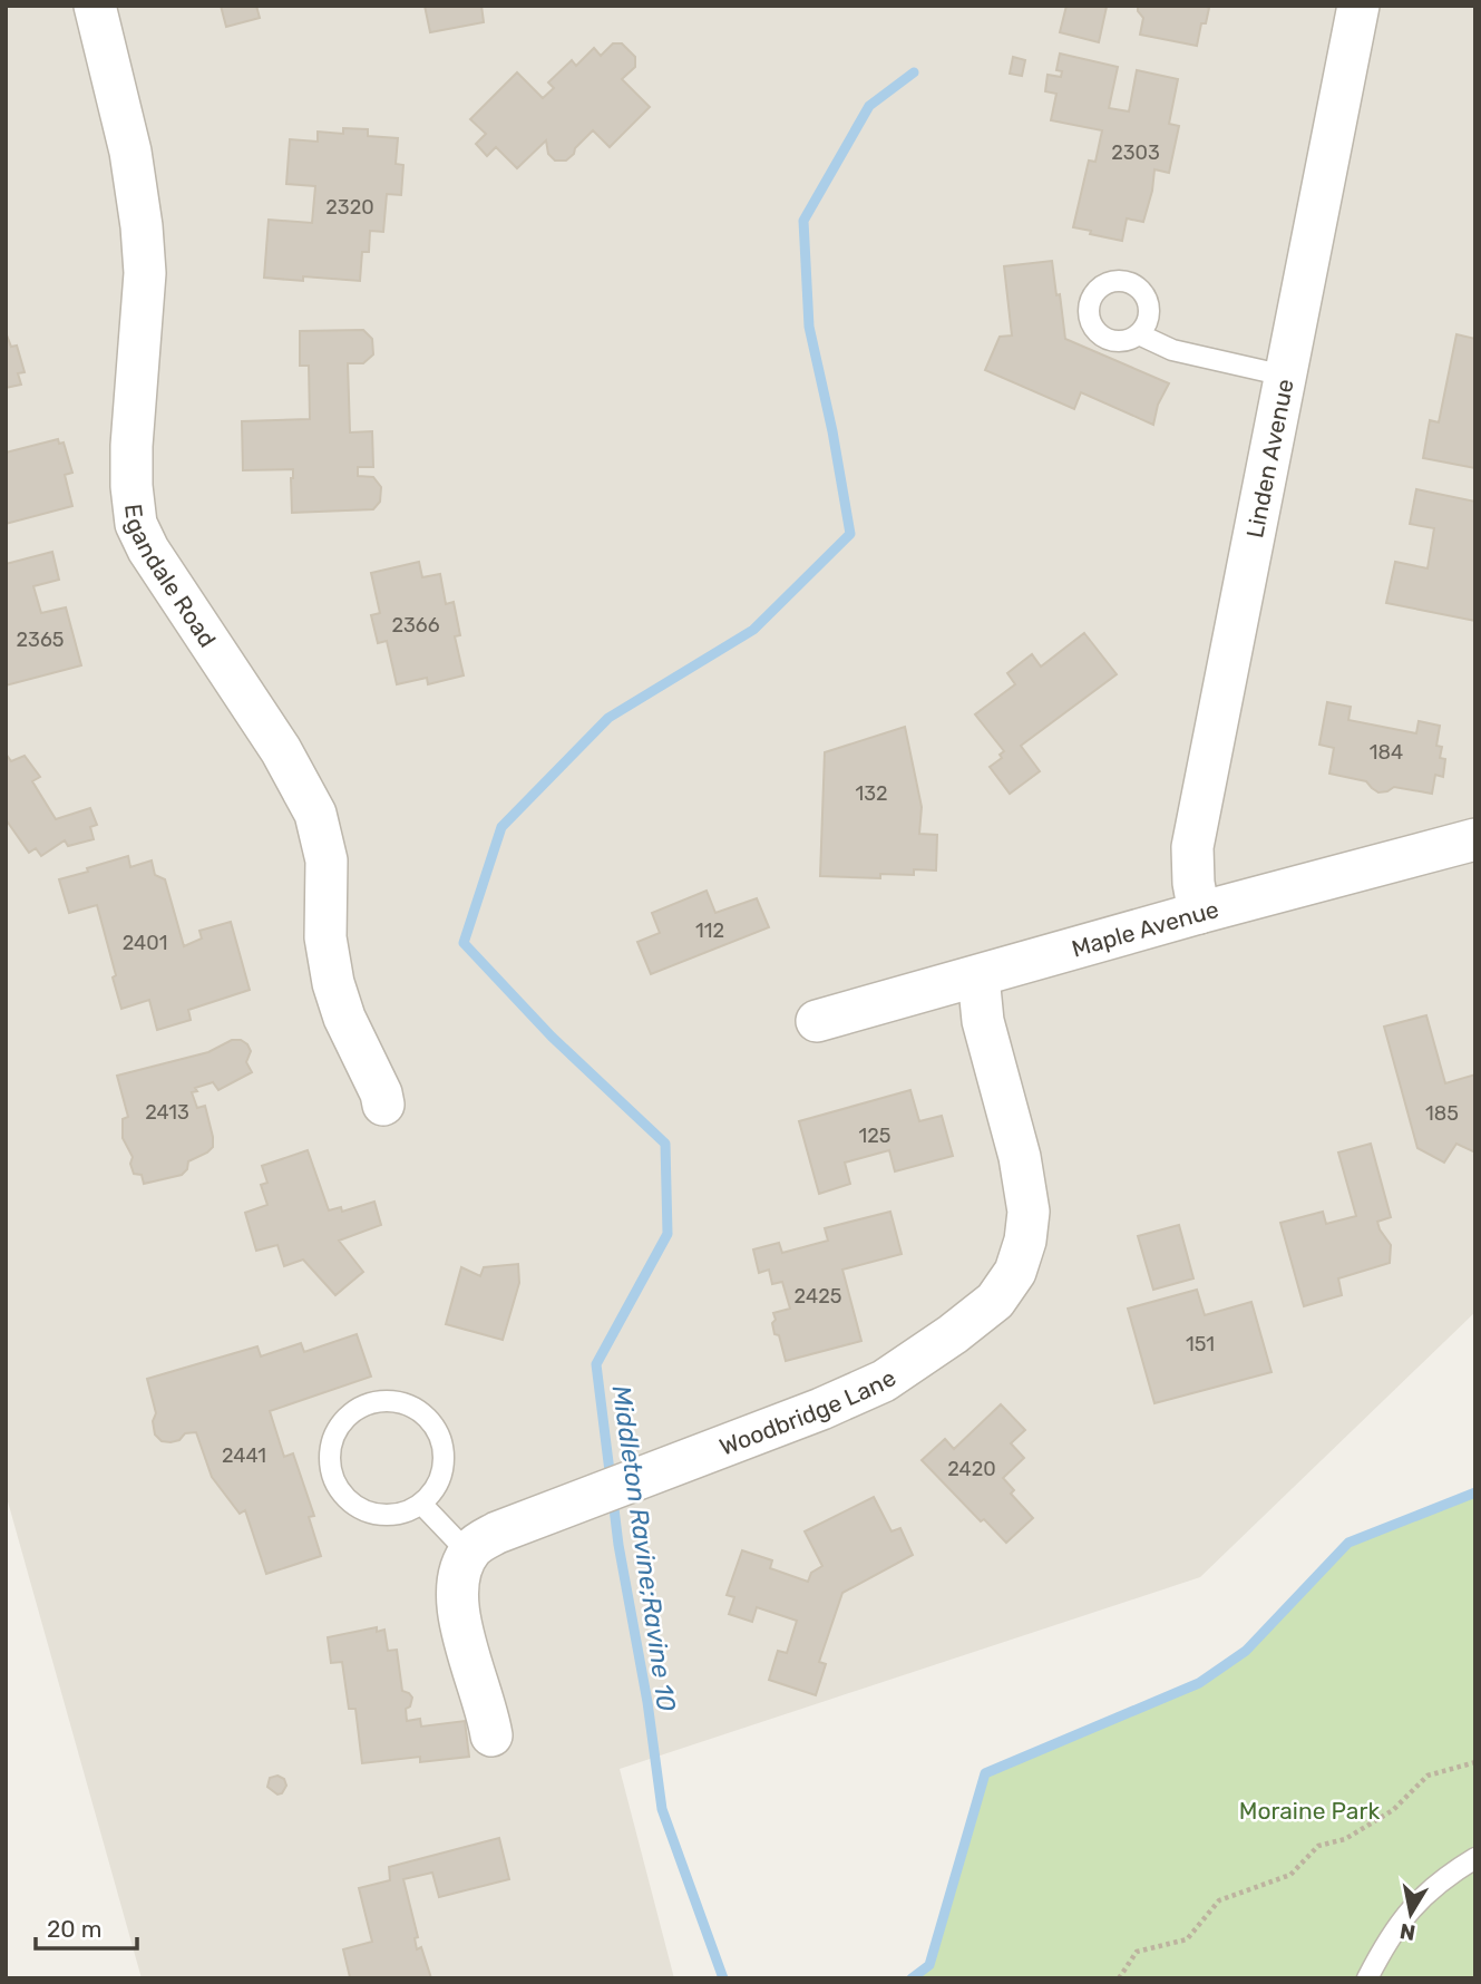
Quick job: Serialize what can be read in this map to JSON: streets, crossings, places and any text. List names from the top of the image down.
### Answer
{
  "streets": {
    "street": [
      "Linden Avenue",
      "Egandale Road",
      "Maple Avenue",
      "Woodbridge Lane"
    ]
  },
  "crossings": [
    ["Linden Avenue", "Maple Avenue"],
    ["Maple Avenue", "Woodbridge Lane"]
  ],
  "water": ["Middleton Ravine;Ravine 10"],
  "parks": ["Moraine Park"],
  "house_numbers": [
    "2303",
    "2320",
    "2366",
    "2365",
    "184",
    "132",
    "112",
    "2401",
    "2413",
    "185",
    "125",
    "2425",
    "151",
    "2441",
    "2420"
  ],
  "scale_bar": "20 m",
  "north": "bottom"
}
